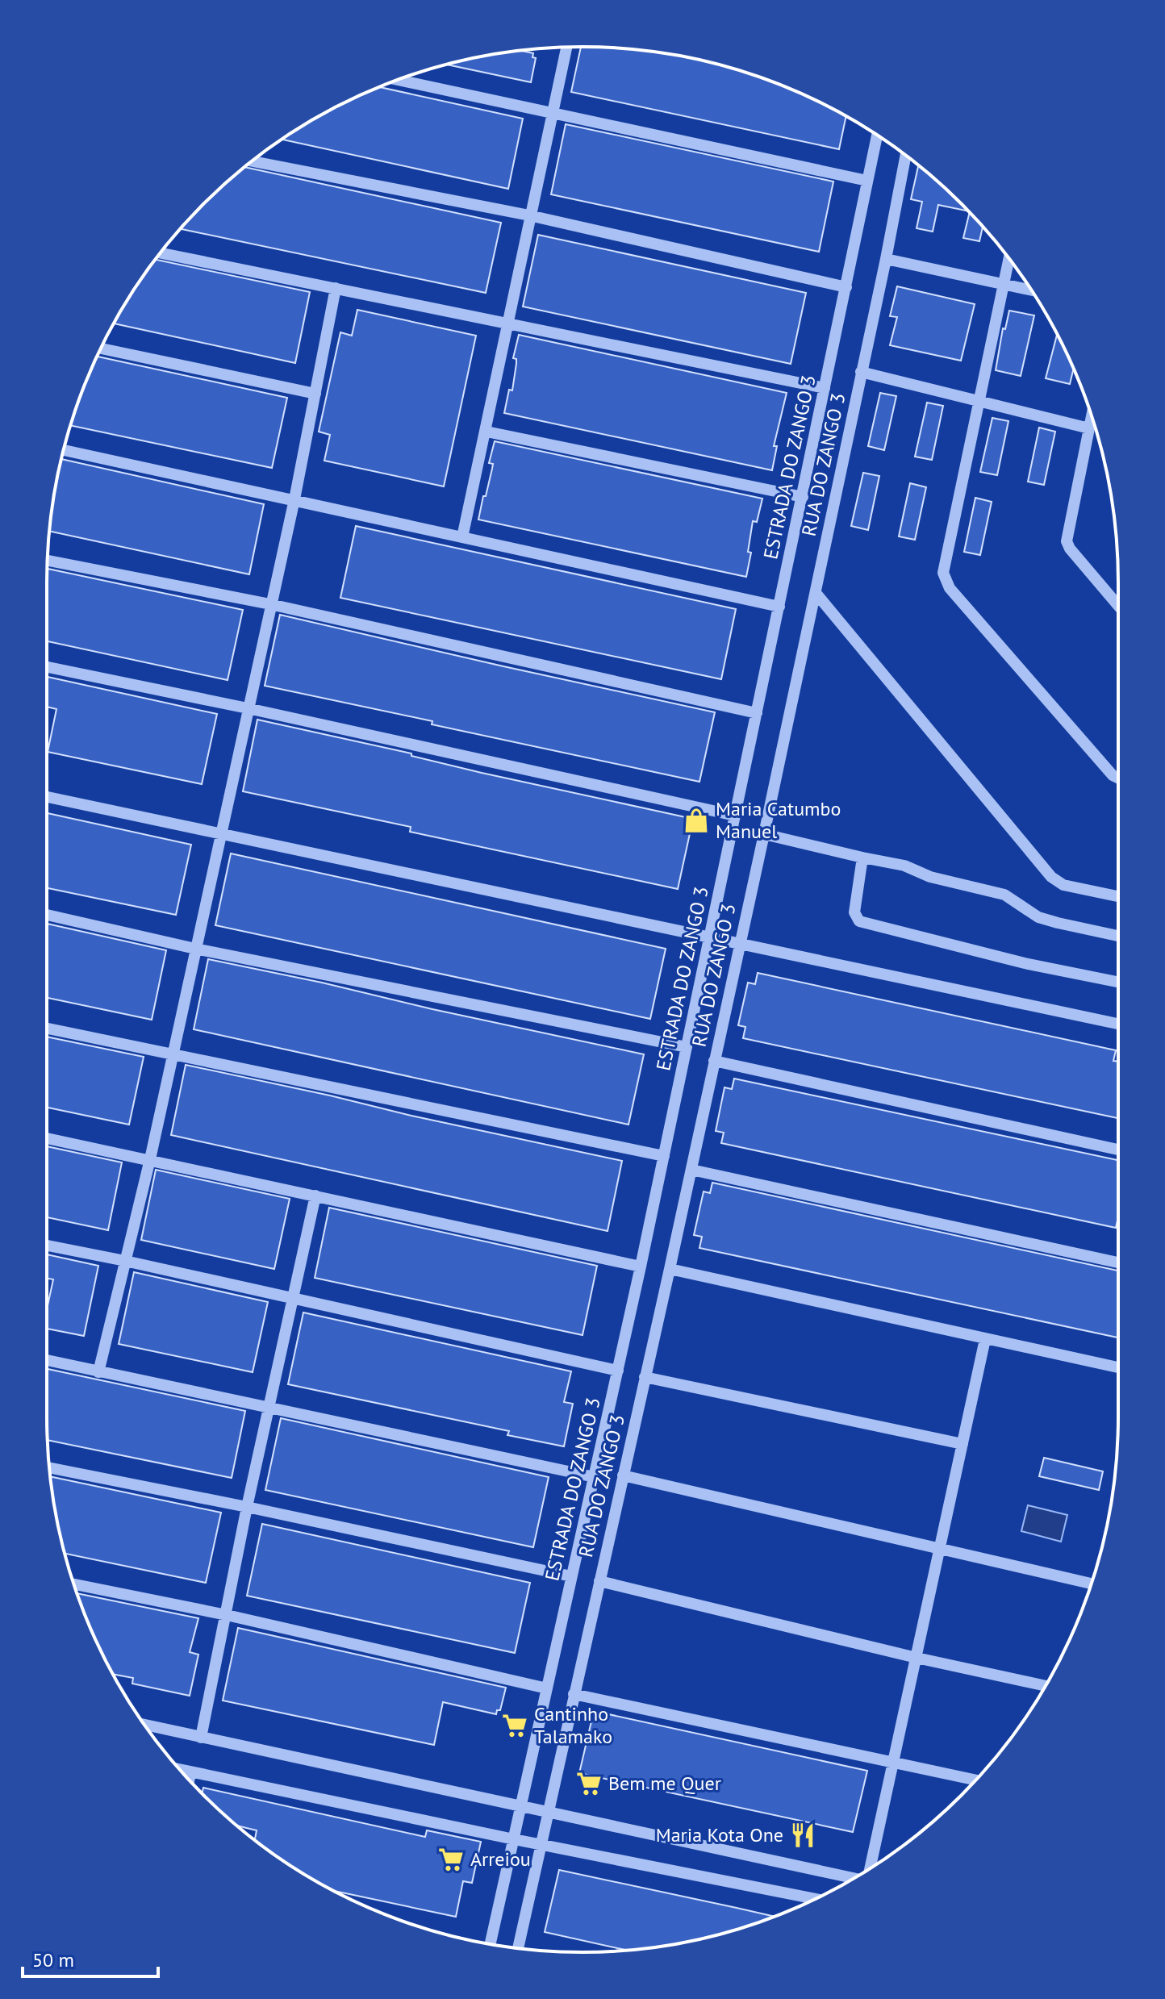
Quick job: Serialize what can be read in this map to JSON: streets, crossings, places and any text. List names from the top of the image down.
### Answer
{
  "streets": {
    "street": ["RUA DO ZANGO 3", "ESTRADA DO ZANGO 3"]
  },
  "places": {
    "shop": ["Maria Catumbo Manuel"],
    "supermarket": ["Cantinho Talamako", "Bem me Quer", "Arreiou"],
    "restaurant": ["Maria Kota One"]
  },
  "scale_bar": "50 m"
}
